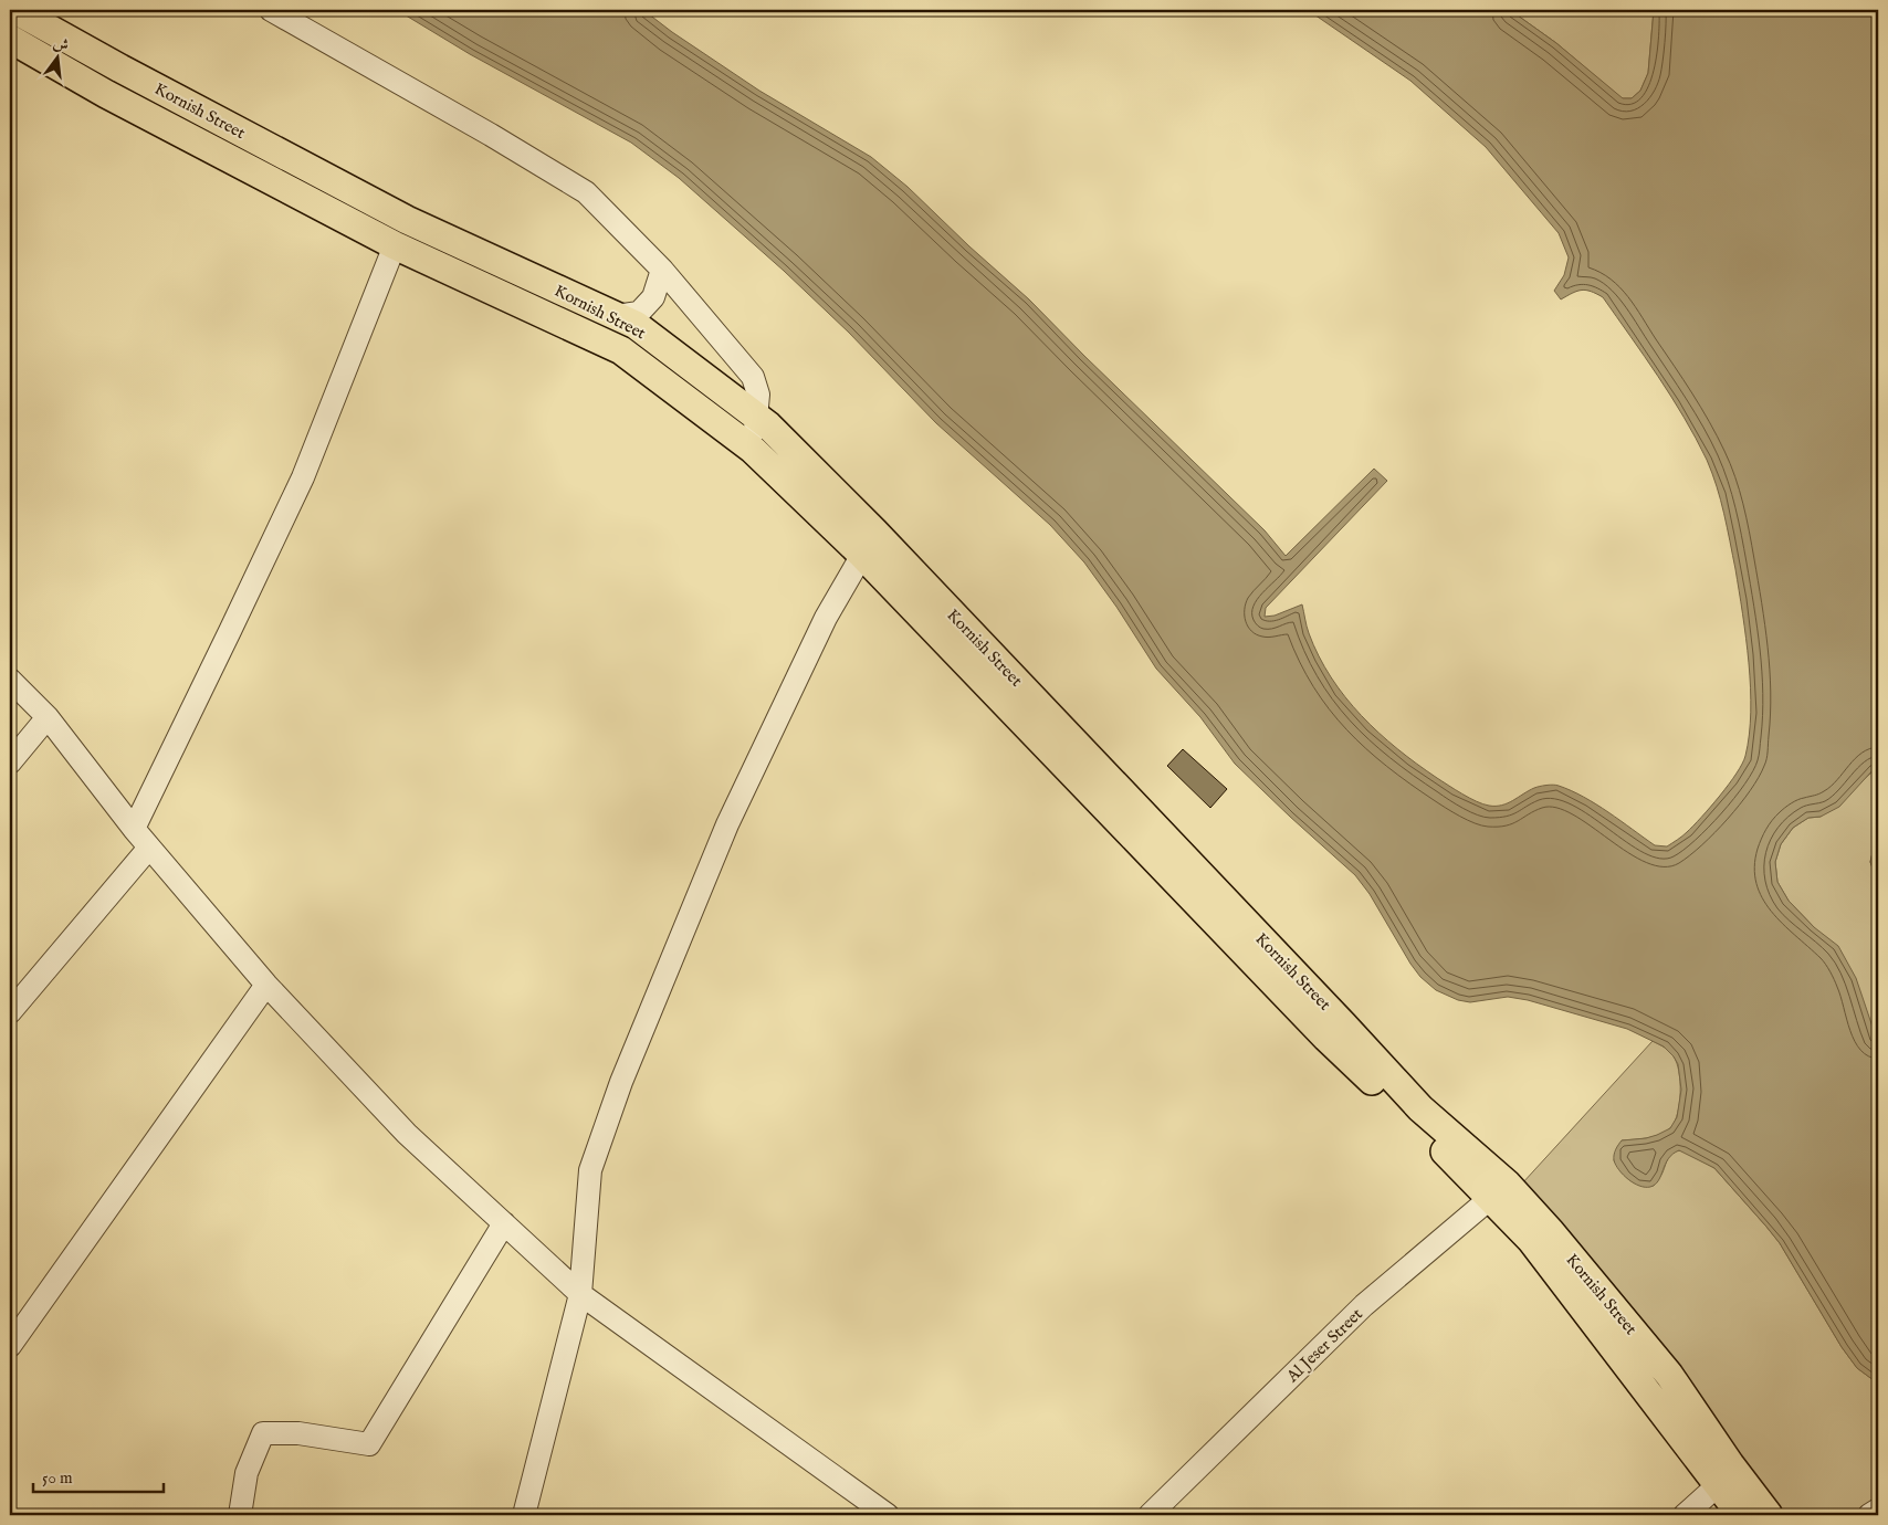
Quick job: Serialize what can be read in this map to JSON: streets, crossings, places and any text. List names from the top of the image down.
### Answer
{
  "streets": {
    "main road": ["Kornish Street"],
    "street": ["Al Jeser Street"]
  },
  "crossings": [
    ["Kornish Street", "Al Jeser Street"]
  ],
  "scale_bar": "50 m",
  "north": "top"
}
